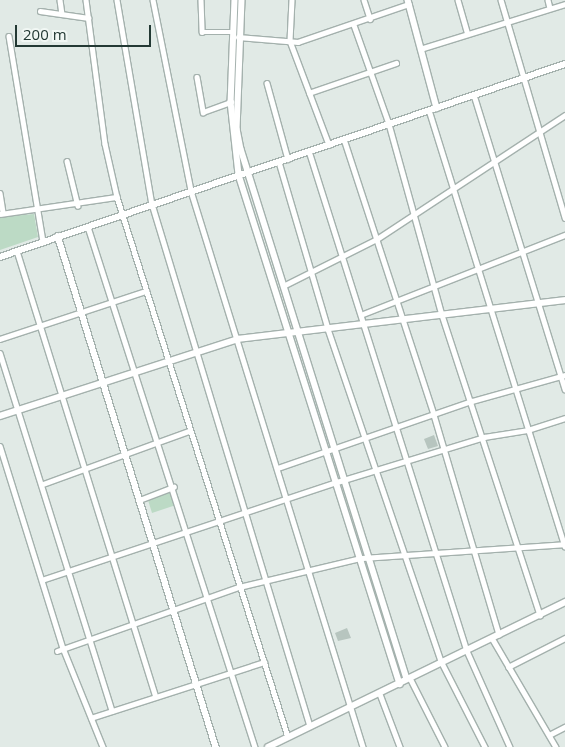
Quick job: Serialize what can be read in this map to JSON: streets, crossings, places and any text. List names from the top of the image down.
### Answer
{
  "scale_bar": "200 m"
}
